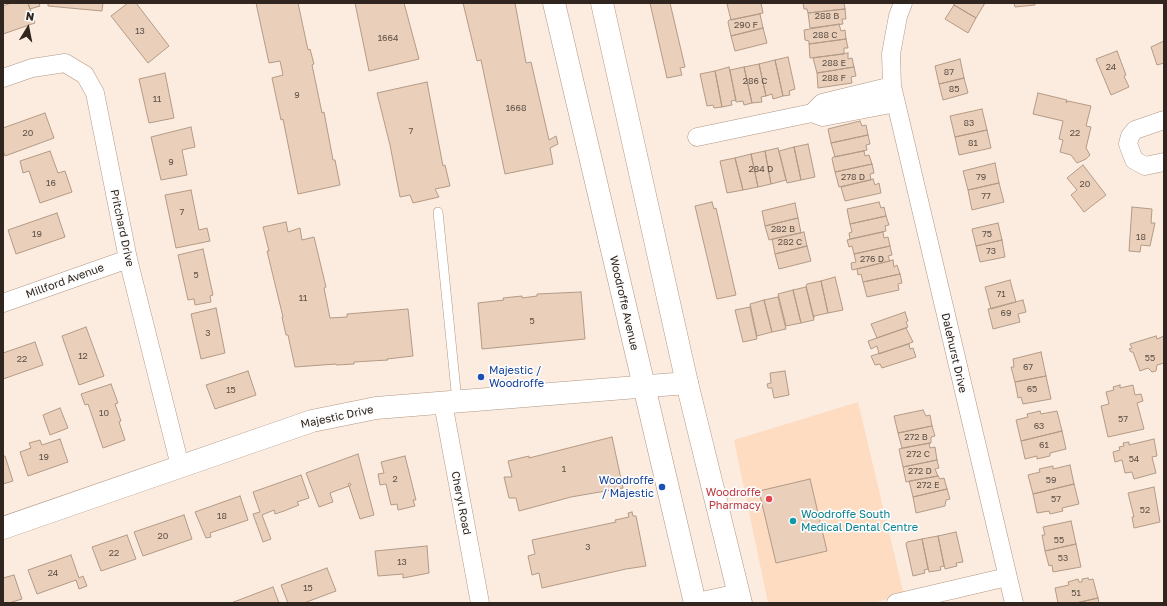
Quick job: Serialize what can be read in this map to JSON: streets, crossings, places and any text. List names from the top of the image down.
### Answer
{
  "streets": {
    "main road": ["Woodroffe Avenue", "Majestic Drive"],
    "street": [
      "Pritchard Drive",
      "Millford Avenue",
      "Dalehurst Drive",
      "Cheryl Road"
    ]
  },
  "crossings": [
    ["Pritchard Drive", "Millford Avenue"],
    ["Pritchard Drive", "Majestic Drive"],
    ["Woodroffe Avenue", "Majestic Drive"],
    ["Majestic Drive", "Cheryl Road"]
  ],
  "places": [
    "Majestic / Woodroffe",
    "Woodroffe / Majestic",
    "Woodroffe Pharmacy",
    "Woodroffe South Medical Dental Centre"
  ],
  "house_numbers": [
    "288 B",
    "290 F",
    "13",
    "288 C",
    "1664",
    "288 E",
    "24",
    "87",
    "288 F",
    "286 C",
    "85",
    "9",
    "11",
    "1668",
    "83",
    "7",
    "20",
    "22",
    "81",
    "9",
    "284 D",
    "278 D",
    "79",
    "16",
    "20",
    "77",
    "7",
    "282 B",
    "19",
    "75",
    "18",
    "282 C",
    "73",
    "276 D",
    "5",
    "71",
    "11",
    "69",
    "5",
    "3",
    "12",
    "55",
    "22",
    "67",
    "65",
    "15",
    "10",
    "57",
    "63",
    "272 B",
    "61",
    "272 C",
    "19",
    "54",
    "1",
    "272 D",
    "2",
    "59",
    "272 E",
    "57",
    "52",
    "18",
    "20",
    "55",
    "3",
    "22",
    "53",
    "13",
    "24",
    "15",
    "51"
  ],
  "north": "top"
}
